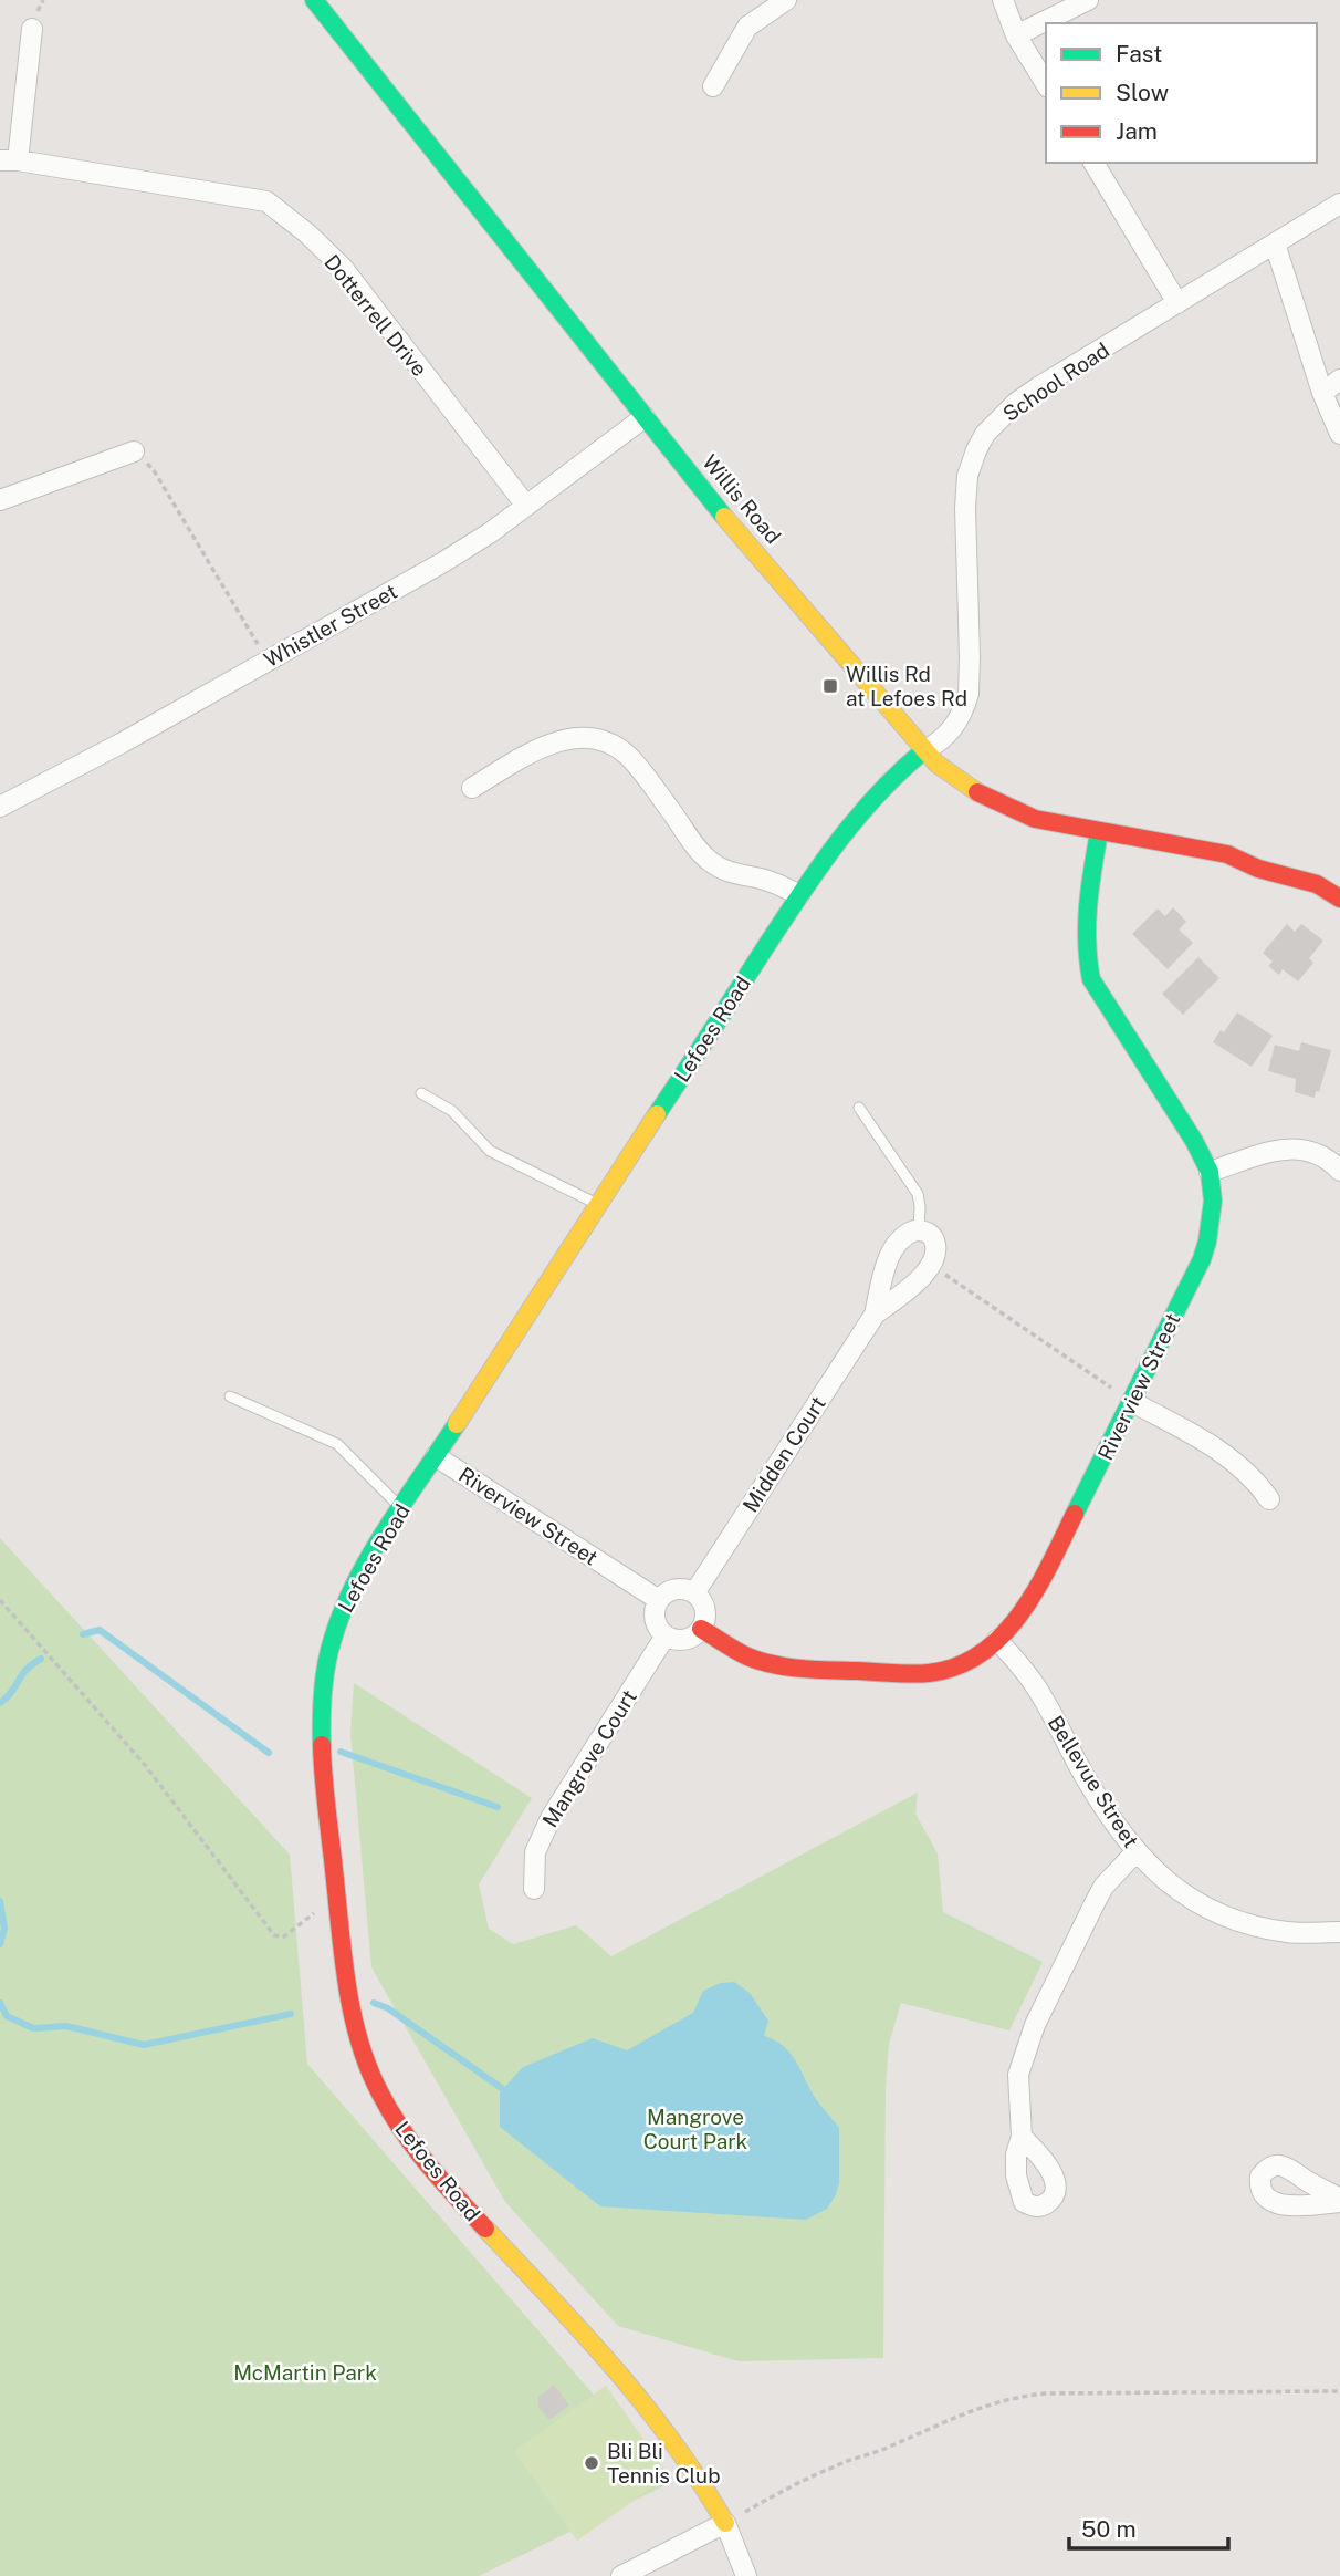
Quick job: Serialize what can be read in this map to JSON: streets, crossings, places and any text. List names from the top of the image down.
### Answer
{
  "streets": {
    "street": [
      "Dotterrell Drive",
      "School Road",
      "Willis Road",
      "Whistler Street",
      "Lefoes Road",
      "Riverview Street",
      "Midden Court",
      "Mangrove Court",
      "Bellevue Street"
    ]
  },
  "crossings": [
    ["Dotterrell Drive", "Whistler Street"],
    ["School Road", "Willis Road"],
    ["School Road", "Lefoes Road"],
    ["Willis Road", "Whistler Street"],
    ["Willis Road", "Lefoes Road"],
    ["Willis Road", "Riverview Street"],
    ["Lefoes Road", "Riverview Street"],
    ["Riverview Street", "Midden Court"],
    ["Riverview Street", "Mangrove Court"],
    ["Riverview Street", "Bellevue Street"],
    ["Midden Court", "Mangrove Court"]
  ],
  "parks": ["Mangrove Court Park", "McMartin Park"],
  "places": {
    "transit": ["Willis Rd at Lefoes Rd"],
    "other": ["Bli Bli Tennis Club"]
  },
  "legend": ["Fast", "Slow", "Jam"],
  "scale_bar": "50 m"
}
